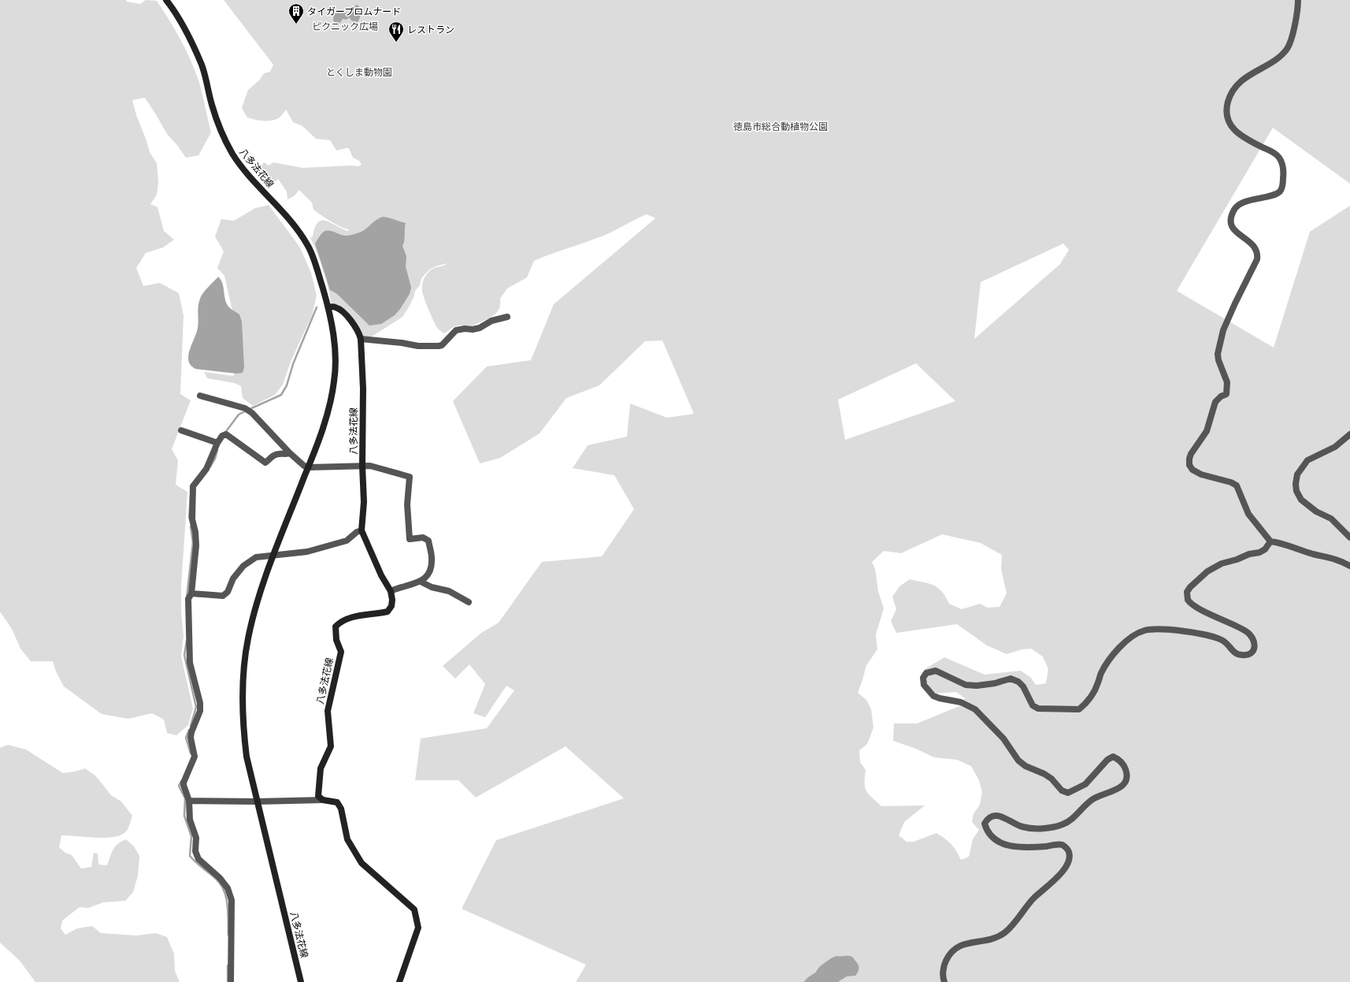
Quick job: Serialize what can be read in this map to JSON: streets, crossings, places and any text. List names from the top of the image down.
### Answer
{
  "streets": {
    "main road": ["八多法花線"]
  },
  "parks": ["ピクニック広場", "とくしま動物園", "徳島市総合動植物公園"],
  "places": {
    "building": ["タイガープロムナード"],
    "restaurant": ["レストラン"]
  }
}
